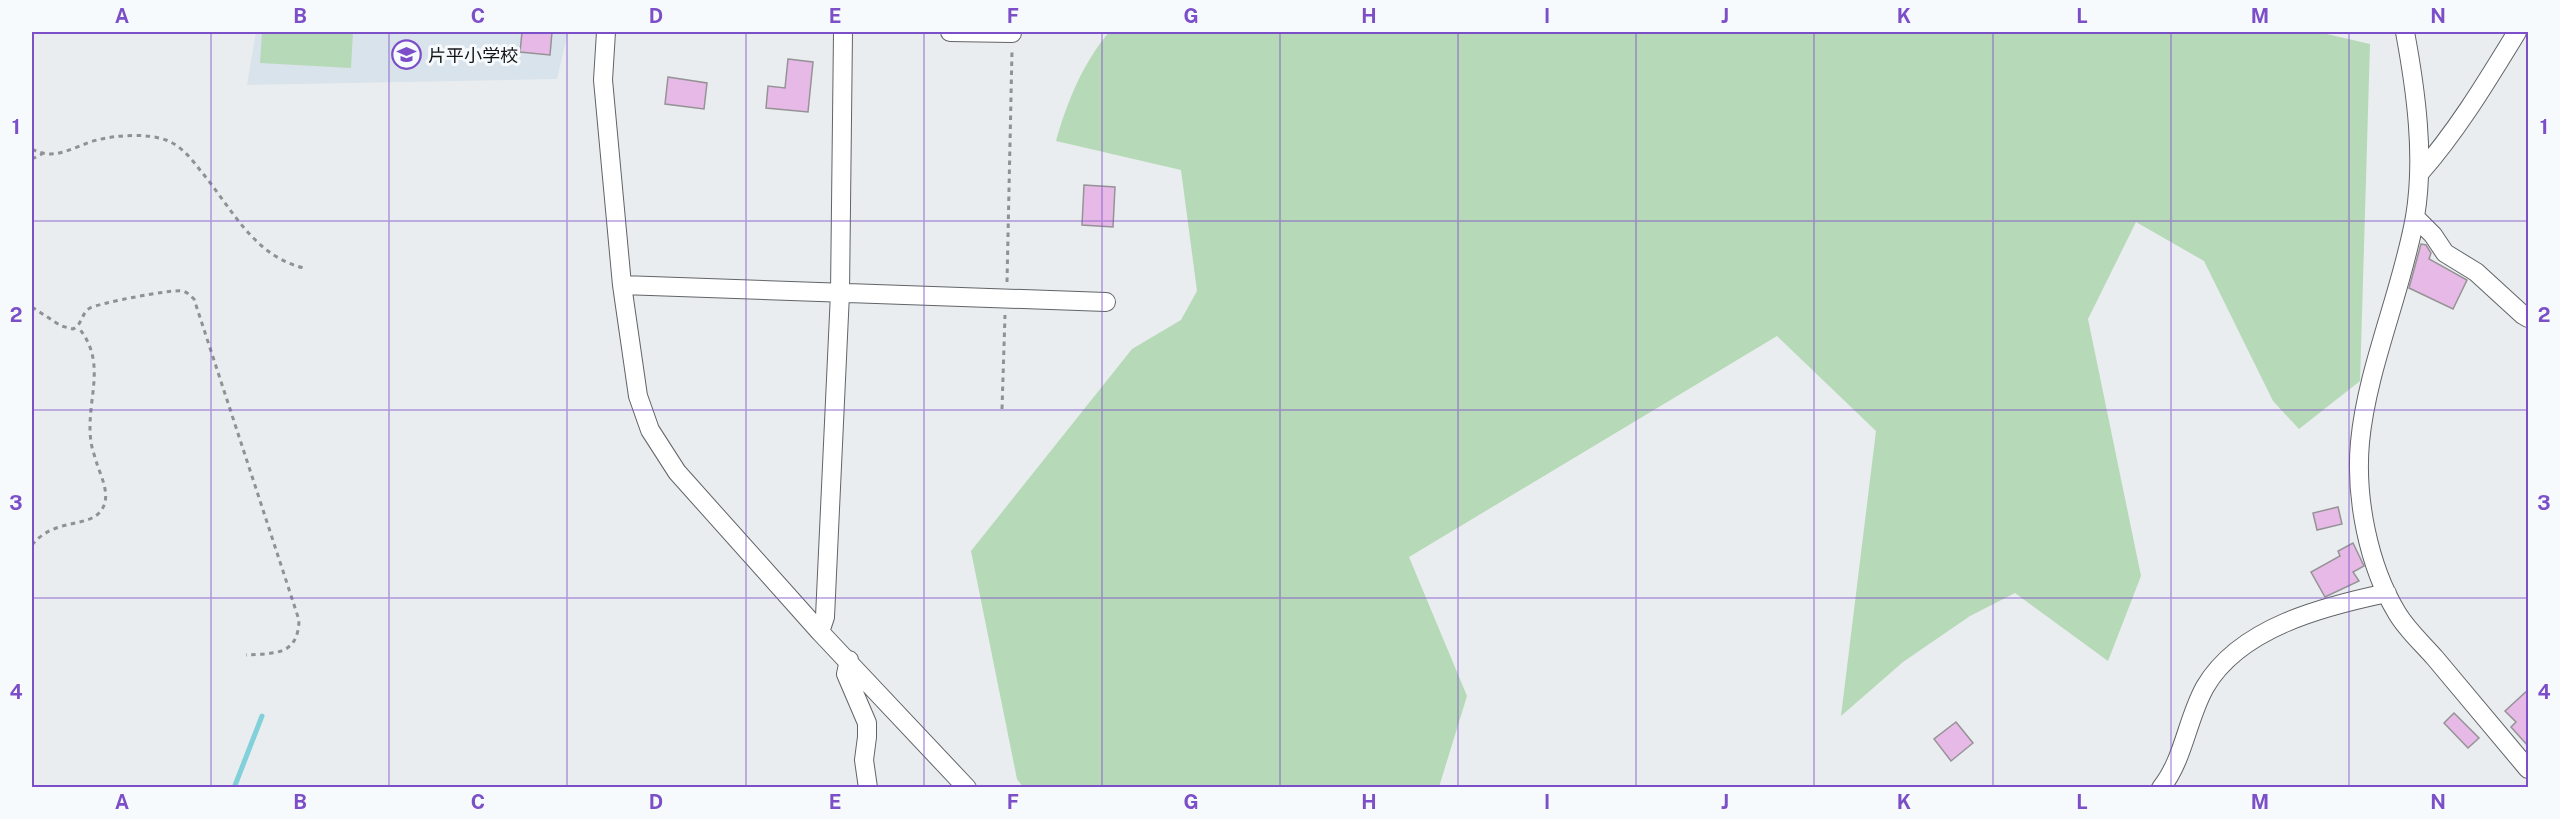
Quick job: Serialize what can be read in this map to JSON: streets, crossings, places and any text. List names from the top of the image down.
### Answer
{
  "places": {
    "school or university": ["片平小学校"]
  },
  "grid": {
    "columns": [
      "A",
      "B",
      "C",
      "D",
      "E",
      "F",
      "G",
      "H",
      "I",
      "J",
      "K",
      "L",
      "M",
      "N"
    ],
    "rows": [
      "1",
      "2",
      "3",
      "4"
    ]
  }
}
